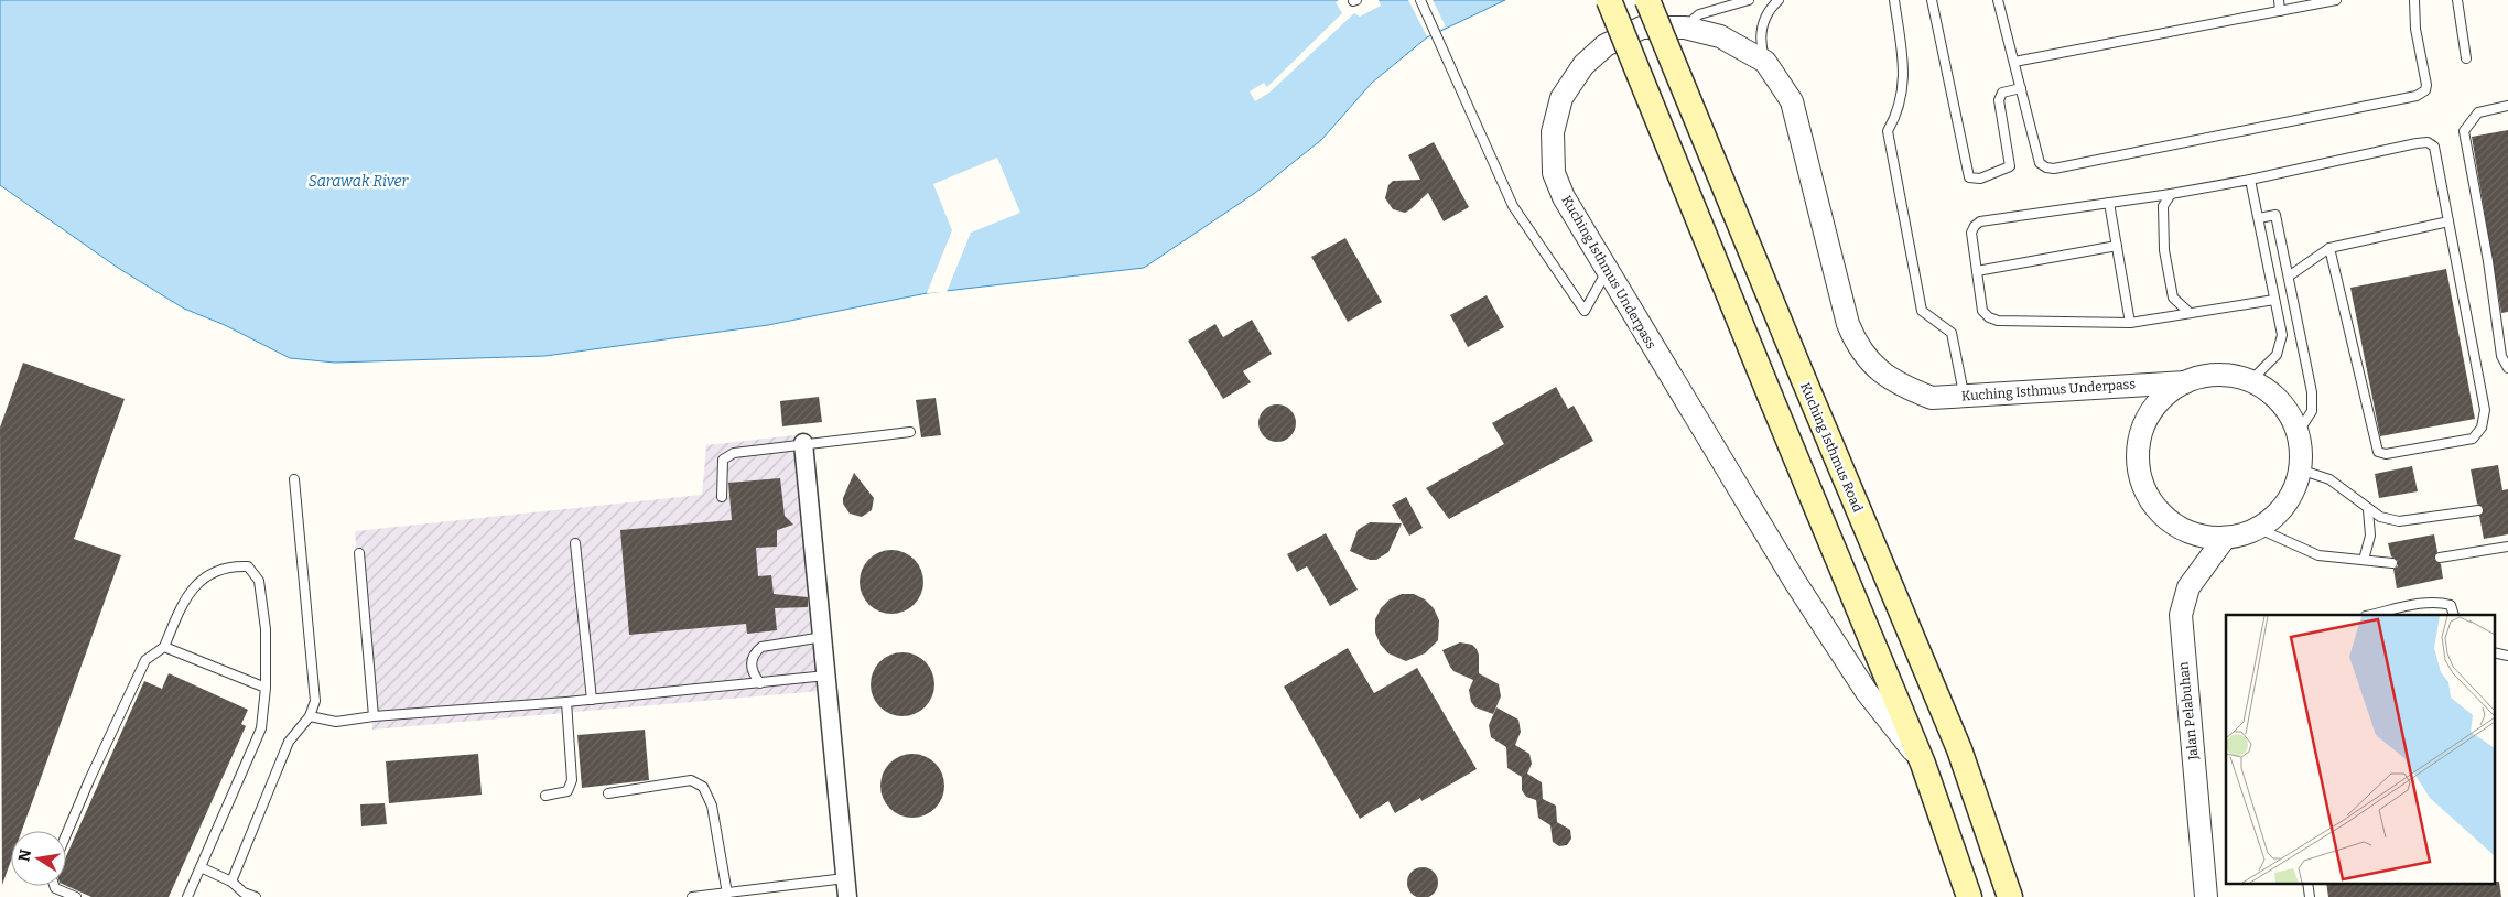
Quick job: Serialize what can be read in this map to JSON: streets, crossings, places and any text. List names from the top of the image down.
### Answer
{
  "streets": {
    "main road": ["Kuching Isthmus Road"],
    "street": ["Kuching Isthmus Underpass", "Jalan Pelabuhan"]
  },
  "crossings": [
    ["Kuching Isthmus Underpass", "Jalan Pelabuhan"]
  ],
  "water": ["Sarawak River"],
  "north": "left"
}
